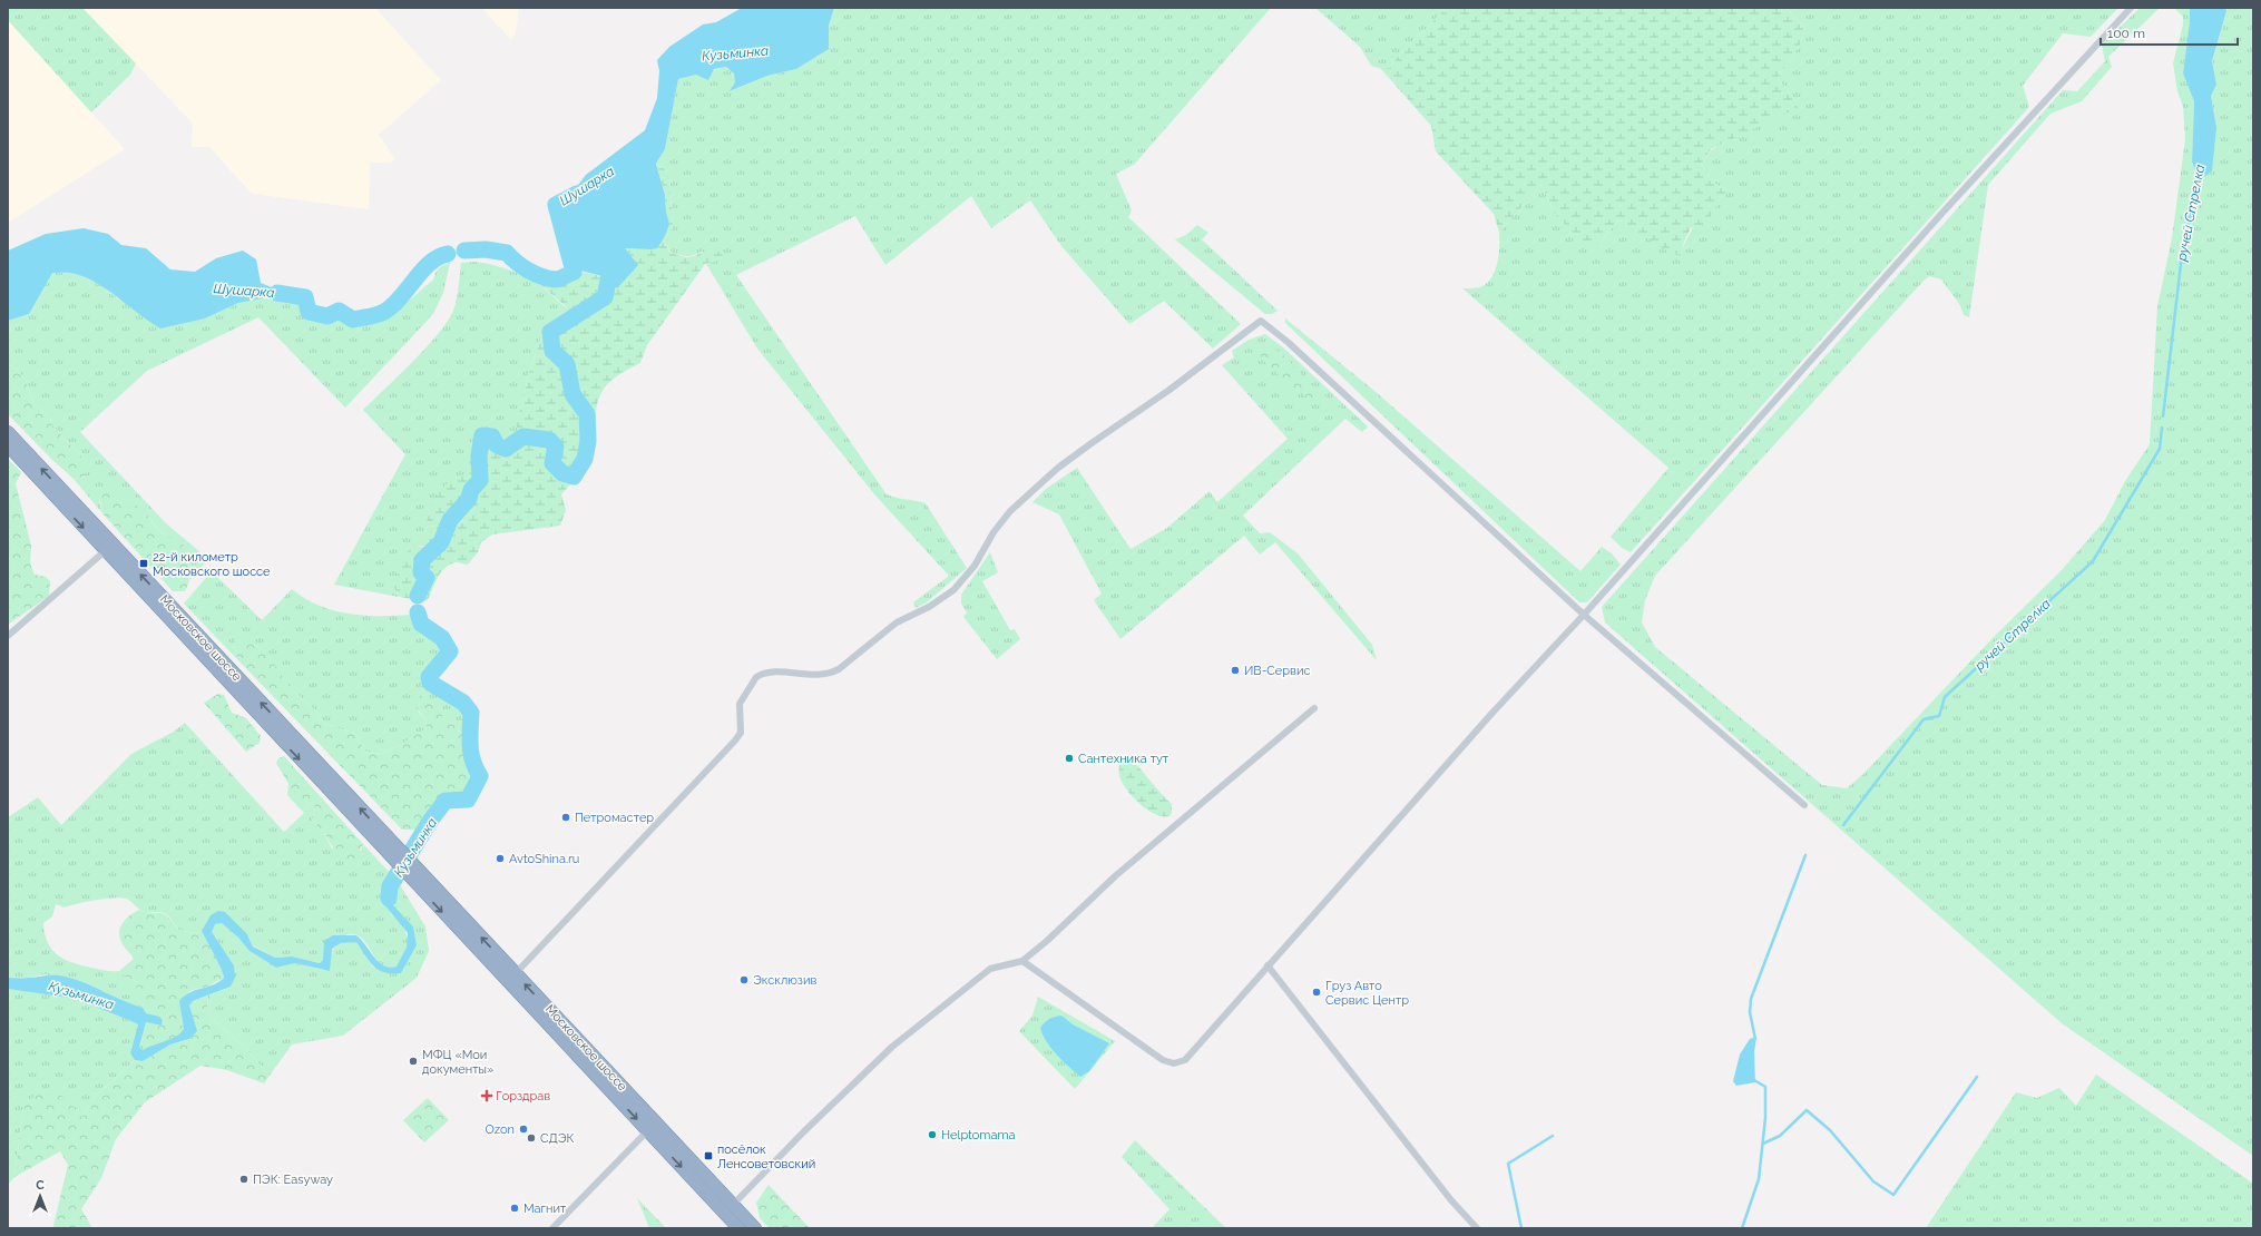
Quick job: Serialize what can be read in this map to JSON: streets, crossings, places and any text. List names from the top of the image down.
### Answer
{
  "streets": {
    "highway": ["Московское шоссе"]
  },
  "water": ["Кузьминка", "Шушарка", "ручей Стрелка"],
  "places": {
    "transit": ["22-й километр Московского шоссе", "посёлок Ленсоветовский"],
    "other": [
      "ИВ-Сервис",
      "Сантехника тут",
      "Петромастер",
      "AvtoShina.ru",
      "Эксклюзив",
      "Груз Авто Сервис Центр",
      "МФЦ «Мои документы»",
      "Ozon",
      "Helptomama",
      "СДЭК",
      "ПЭК: Easyway",
      "Магнит"
    ],
    "health": ["Горздрав"]
  },
  "scale_bar": "100 m",
  "north": "top"
}
